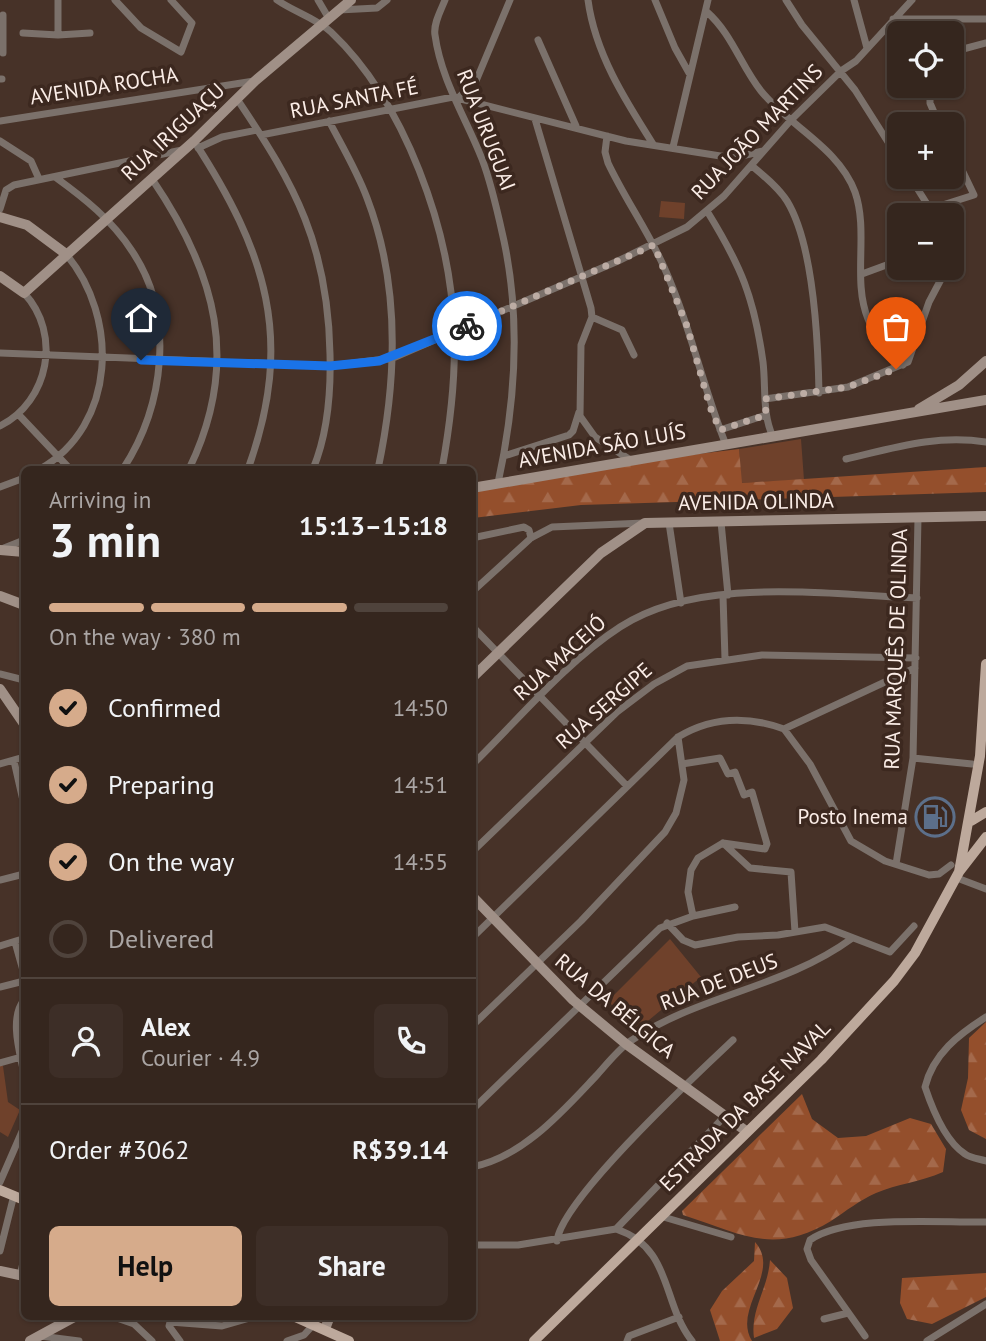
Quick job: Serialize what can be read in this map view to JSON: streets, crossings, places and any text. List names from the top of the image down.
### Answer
{
  "streets": {
    "main road": [
      "RUA IRIGUAÇU",
      "AVENIDA SÃO LUÍS",
      "AVENIDA OLINDA",
      "RUA DA BÉLGICA",
      "ESTRADA DA BASE NAVAL"
    ],
    "street": [
      "AVENIDA ROCHA",
      "RUA SANTA FÉ",
      "RUA URUGUAI",
      "RUA JOÃO MARTINS",
      "RUA MARQUÊS DE OLINDA",
      "RUA MACEIÓ",
      "RUA SERGIPE",
      "RUA DE DEUS"
    ]
  },
  "crossings": [
    ["AVENIDA ROCHA", "RUA IRIGUAÇU"],
    ["RUA SANTA FÉ", "RUA URUGUAI"],
    ["RUA SANTA FÉ", "RUA IRIGUAÇU"],
    ["RUA URUGUAI", "RUA JOÃO MARTINS"],
    ["RUA URUGUAI", "AVENIDA SÃO LUÍS"],
    ["AVENIDA OLINDA", "RUA MARQUÊS DE OLINDA"],
    ["RUA MARQUÊS DE OLINDA", "RUA MACEIÓ"],
    ["RUA MARQUÊS DE OLINDA", "RUA SERGIPE"],
    ["RUA DE DEUS", "RUA DA BÉLGICA"],
    ["RUA DA BÉLGICA", "ESTRADA DA BASE NAVAL"]
  ],
  "places": {
    "fuel station": ["Posto Inema"]
  },
  "page": {
    "map_buttons": ["+", "−"],
    "heading": ["3 min", "Arriving in", "15:13–15:18"],
    "panel": [
      "Alex",
      "Courier · 4.9",
      "Order #3062",
      "R$39.14"
    ],
    "bar": "On the way · 380 m",
    "list": [
      ["Confirmed", "14:50"],
      ["Preparing", "14:51"],
      ["On the way", "14:55"],
      "Delivered"
    ],
    "buttons": ["Help", "Share"]
  }
}
